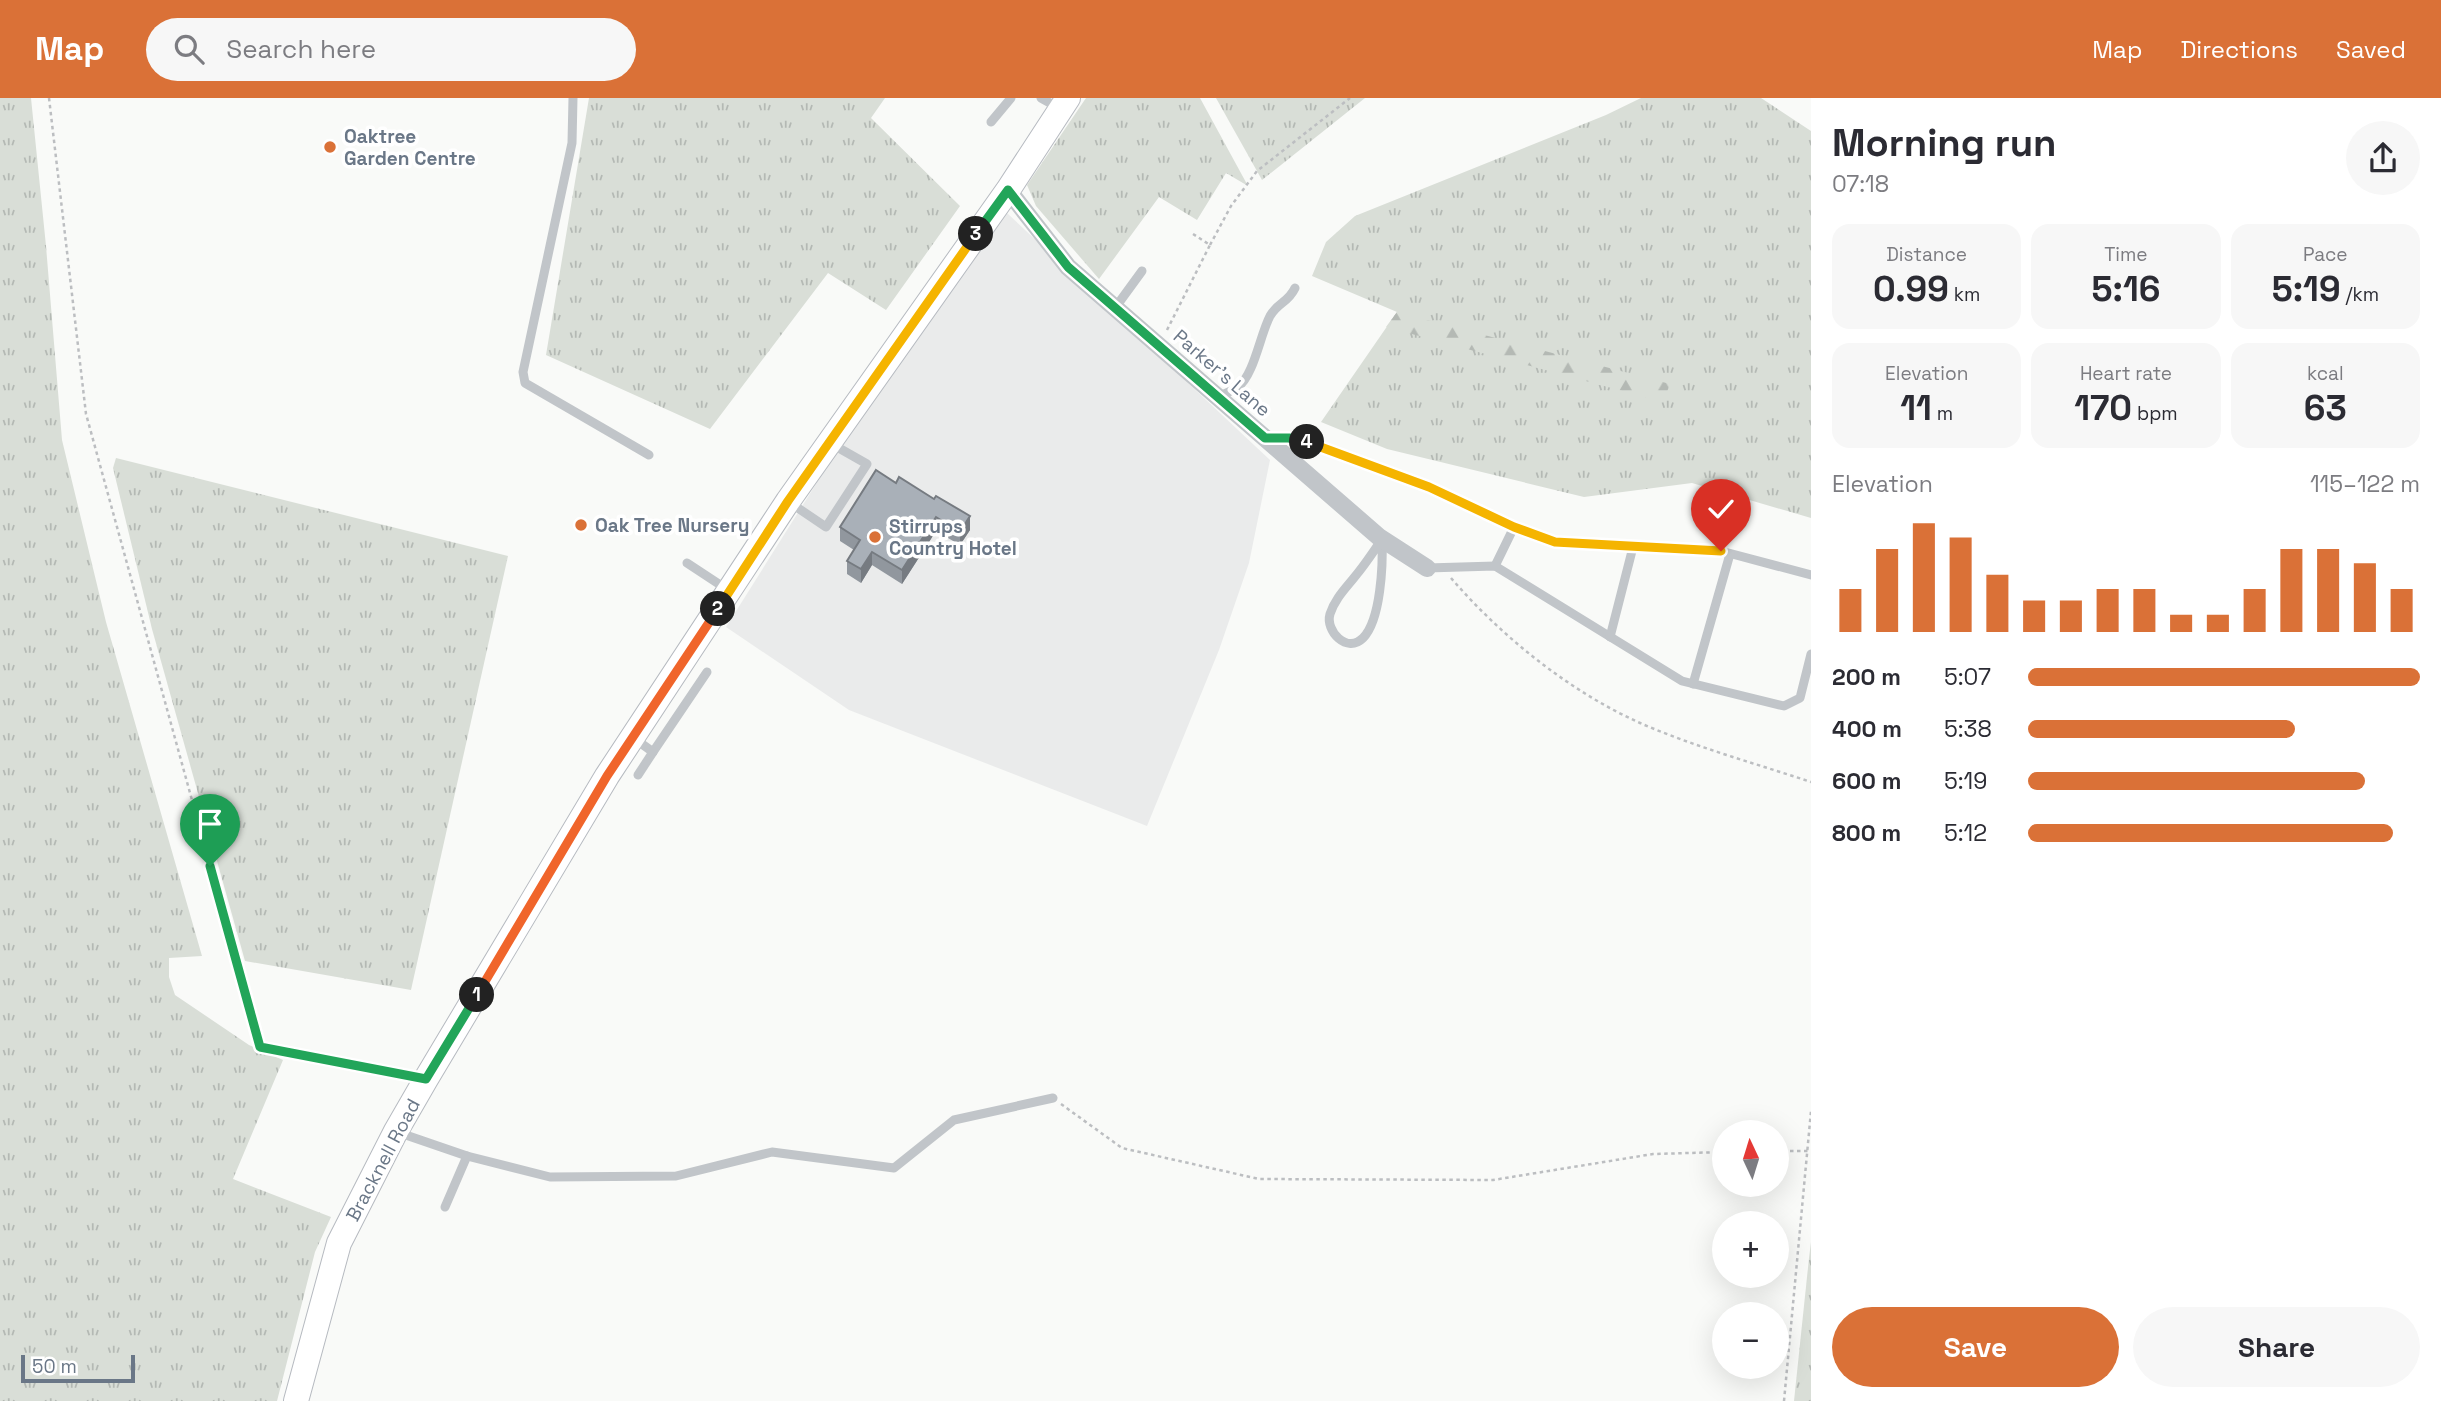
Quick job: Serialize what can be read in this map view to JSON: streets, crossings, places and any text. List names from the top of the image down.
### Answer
{
  "streets": {
    "main road": ["Bracknell Road"],
    "street": ["Parker's Lane"]
  },
  "crossings": [
    ["Parker's Lane", "Bracknell Road"]
  ],
  "places": ["Oaktree Garden Centre", "Oak Tree Nursery", "Stirrups Country Hotel"],
  "scale_bar": "50 m",
  "north": "top",
  "page": {
    "header": "Map",
    "search": "Search here",
    "nav": ["Map", "Directions", "Saved"],
    "heading": ["Morning run", "07:18"],
    "pins": [
      "3",
      "4",
      "2",
      "1"
    ],
    "stats": [
      ["Distance", "0.99 km"],
      ["Time", "5:16"],
      ["Pace", "5:19 /km"],
      ["Elevation", "11 m"],
      ["Heart rate", "170 bpm"],
      ["kcal", "63"]
    ],
    "chart": ["Elevation", "115–122 m"],
    "list": [
      {
        "name": "200 m",
        "note": "5:07"
      },
      {
        "name": "400 m",
        "note": "5:38"
      },
      {
        "name": "600 m",
        "note": "5:19"
      },
      {
        "name": "800 m",
        "note": "5:12"
      }
    ],
    "map_buttons": ["+", "−"],
    "buttons": ["Save", "Share"],
    "scale": "50 m"
  }
}
